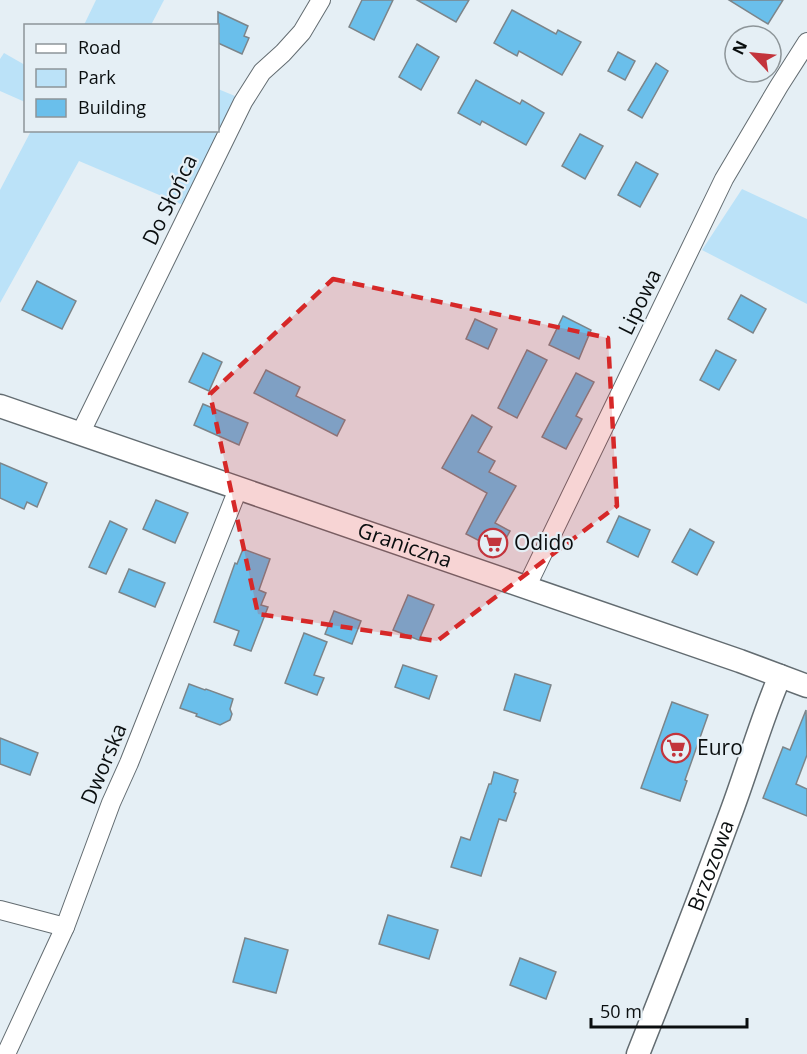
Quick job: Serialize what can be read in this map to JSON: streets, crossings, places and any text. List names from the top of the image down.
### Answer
{
  "streets": {
    "street": [
      "Do Słońca",
      "Lipowa",
      "Graniczna",
      "Dworska",
      "Brzozowa"
    ]
  },
  "crossings": [
    ["Do Słońca", "Graniczna"],
    ["Lipowa", "Graniczna"],
    ["Graniczna", "Dworska"],
    ["Graniczna", "Brzozowa"]
  ],
  "places": {
    "supermarket": ["Odido", "Euro"]
  },
  "legend": ["Road", "Park", "Building"],
  "scale_bar": "50 m",
  "north": "top left"
}
